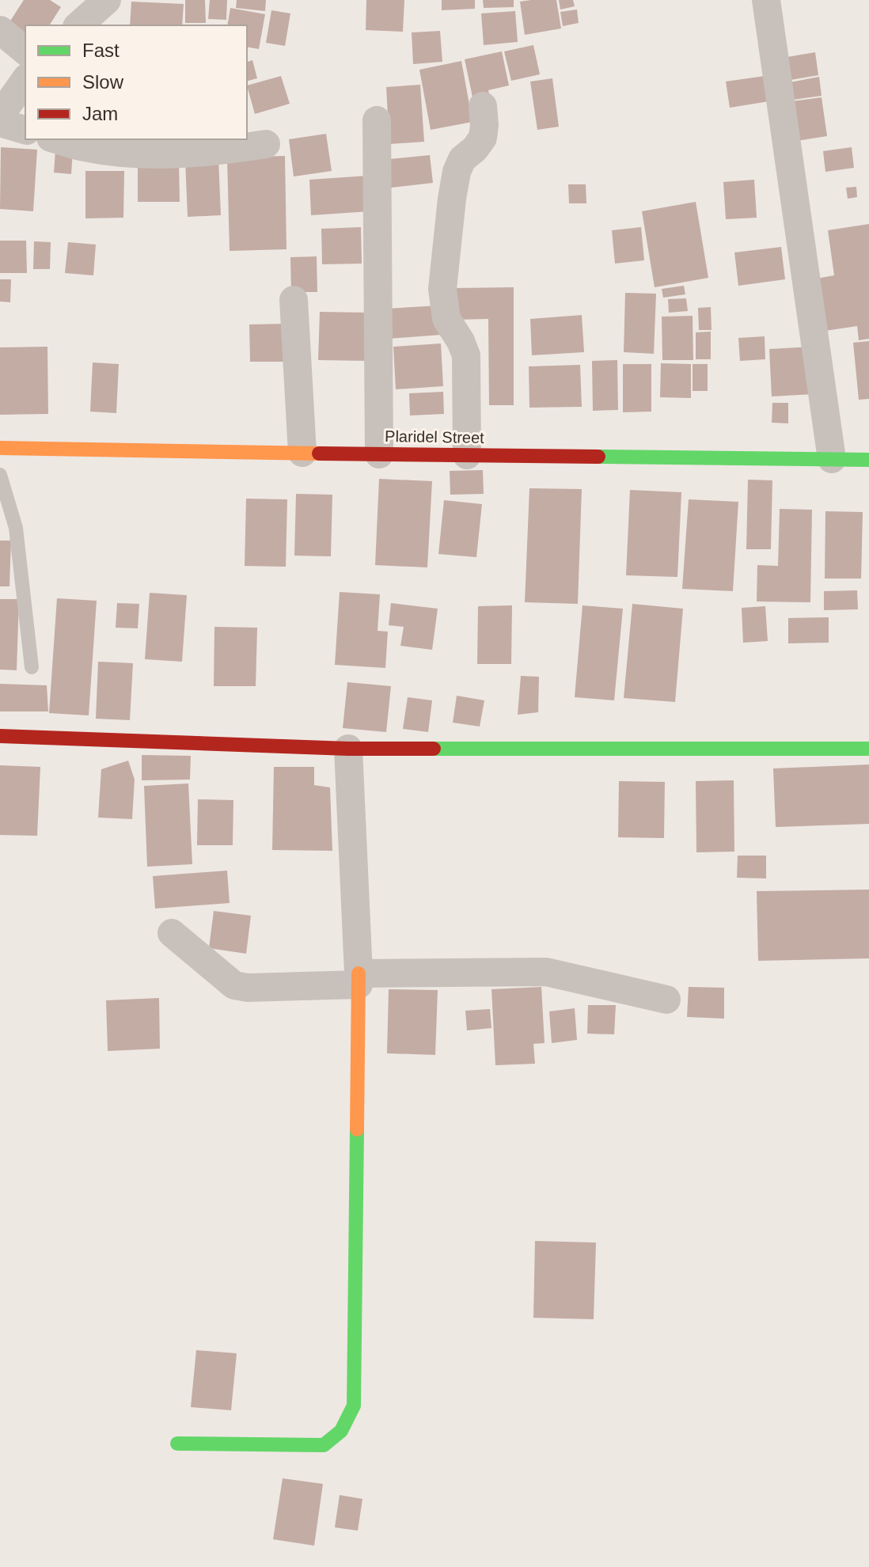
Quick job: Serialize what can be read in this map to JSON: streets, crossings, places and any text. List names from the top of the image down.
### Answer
{
  "streets": {
    "street": ["Plaridel Street"]
  },
  "legend": ["Fast", "Slow", "Jam"]
}
